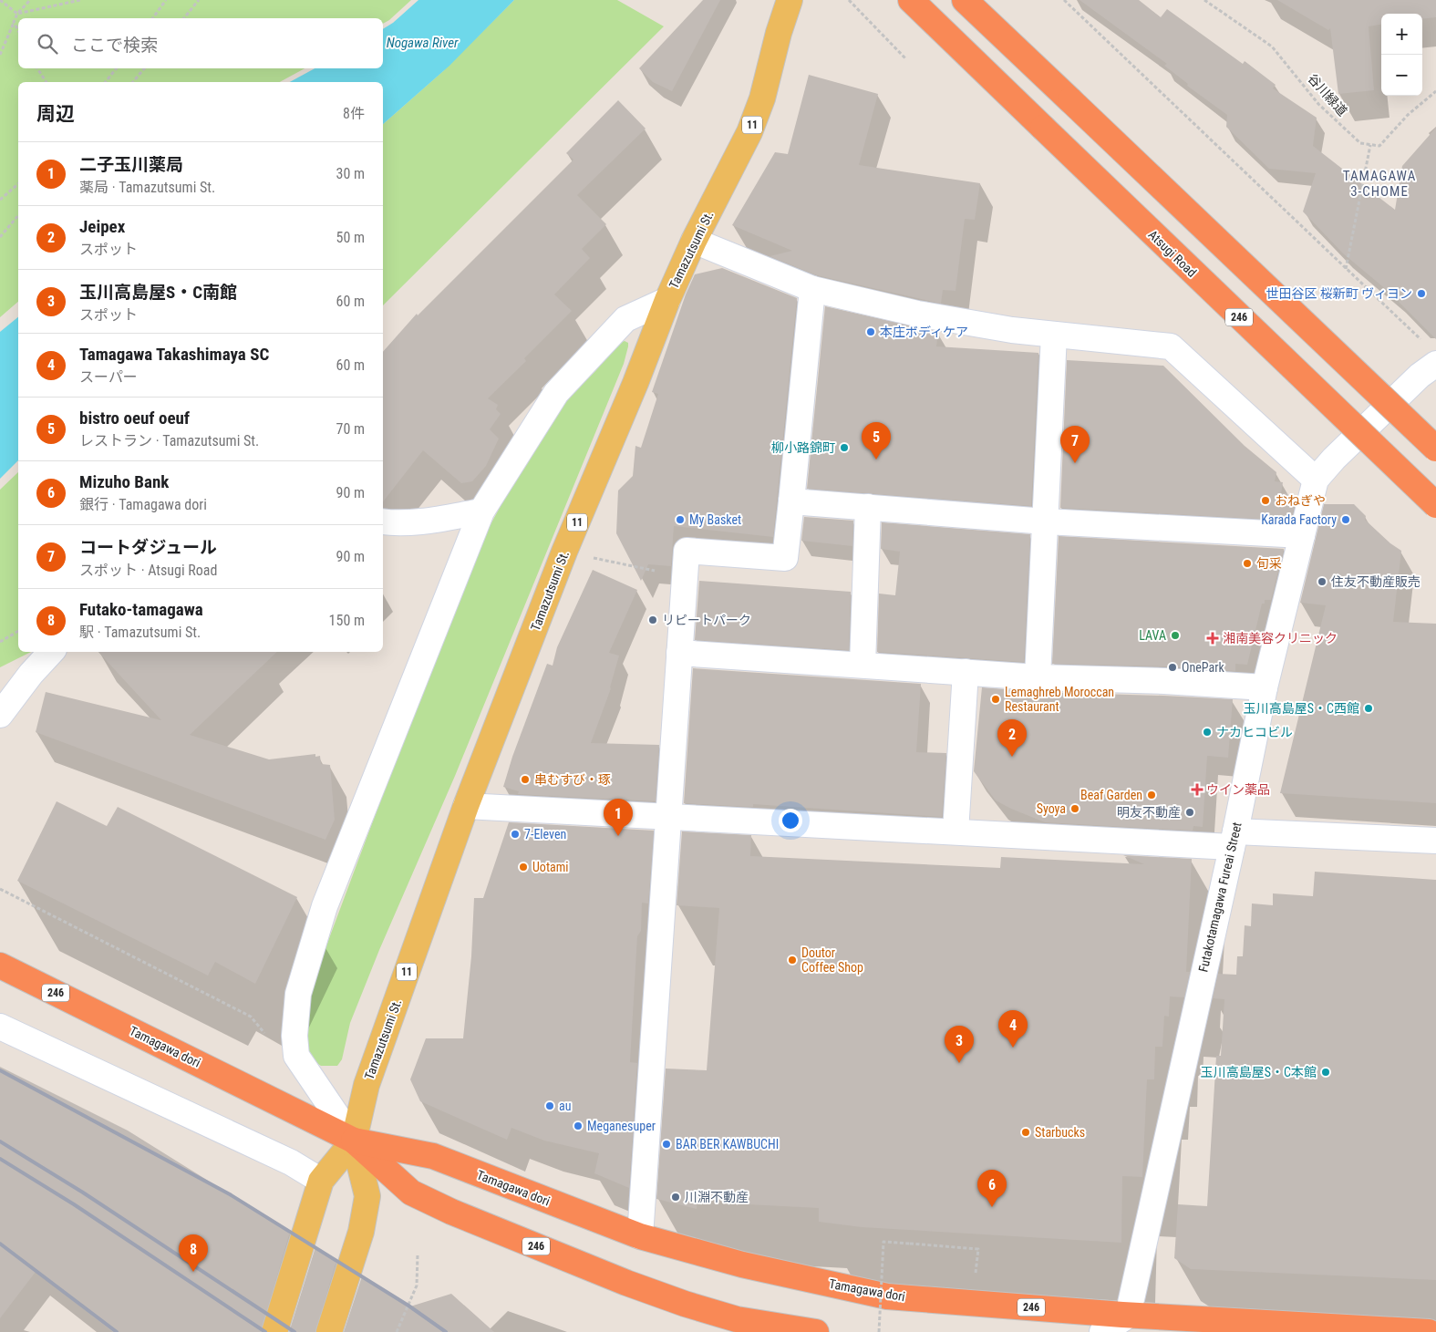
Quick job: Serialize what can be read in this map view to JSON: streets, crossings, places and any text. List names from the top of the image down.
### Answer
{
  "streets": {
    "highway": ["Atsugi Road", "246", "Tamagawa dori"],
    "main road": ["11", "Tamazutsumi St."],
    "street": ["Futakotamagawa Fureai Street"],
    "path": ["谷川緑道"]
  },
  "crossings": [
    ["Tamazutsumi St.", "Tamagawa dori"],
    ["Futakotamagawa Fureai Street", "Tamagawa dori"]
  ],
  "districts": ["TAMAGAWA 3-CHOME"],
  "water": ["Nogawa River"],
  "places": {
    "other": [
      "世田谷区 桜新町 ヴィヨン",
      "本庄ボディケア",
      "柳小路錦町",
      "おねぎや",
      "My Basket",
      "Karada Factory",
      "旬采",
      "住友不動産販売",
      "リピートパーク",
      "LAVA",
      "OnePark",
      "Lemaghreb Moroccan Restaurant",
      "玉川高島屋S・C西館",
      "ナカヒコビル",
      "串むすび・琢",
      "Beaf Garden",
      "Syoya",
      "明友不動産",
      "7-Eleven",
      "Uotami",
      "Doutor Coffee Shop",
      "玉川高島屋S・C本館",
      "au",
      "Meganesuper",
      "Starbucks",
      "BAR BER KAWBUCHI",
      "川淵不動産"
    ],
    "health": ["湘南美容クリニック", "ウイン薬品"]
  },
  "page": {
    "map_buttons": ["+", "−"],
    "search": "ここで検索",
    "heading": ["周辺", "8件"],
    "list": [
      {
        "mark": "1",
        "name": "二子玉川薬局",
        "note": "薬局 · Tamazutsumi St.",
        "value": "30 m"
      },
      {
        "mark": "2",
        "name": "Jeipex",
        "note": "スポット",
        "value": "50 m"
      },
      {
        "mark": "3",
        "name": "玉川高島屋S・C南館",
        "note": "スポット",
        "value": "60 m"
      },
      {
        "mark": "4",
        "name": "Tamagawa Takashimaya SC",
        "note": "スーパー",
        "value": "60 m"
      },
      {
        "mark": "5",
        "name": "bistro oeuf oeuf",
        "note": "レストラン · Tamazutsumi St.",
        "value": "70 m"
      },
      {
        "mark": "6",
        "name": "Mizuho Bank",
        "note": "銀行 · Tamagawa dori",
        "value": "90 m"
      },
      {
        "mark": "7",
        "name": "コートダジュール",
        "note": "スポット · Atsugi Road",
        "value": "90 m"
      },
      {
        "mark": "8",
        "name": "Futako-tamagawa",
        "note": "駅 · Tamazutsumi St.",
        "value": "150 m"
      }
    ],
    "pins": [
      "5",
      "7",
      "2",
      "1",
      "4",
      "3",
      "6",
      "8"
    ]
  }
}
